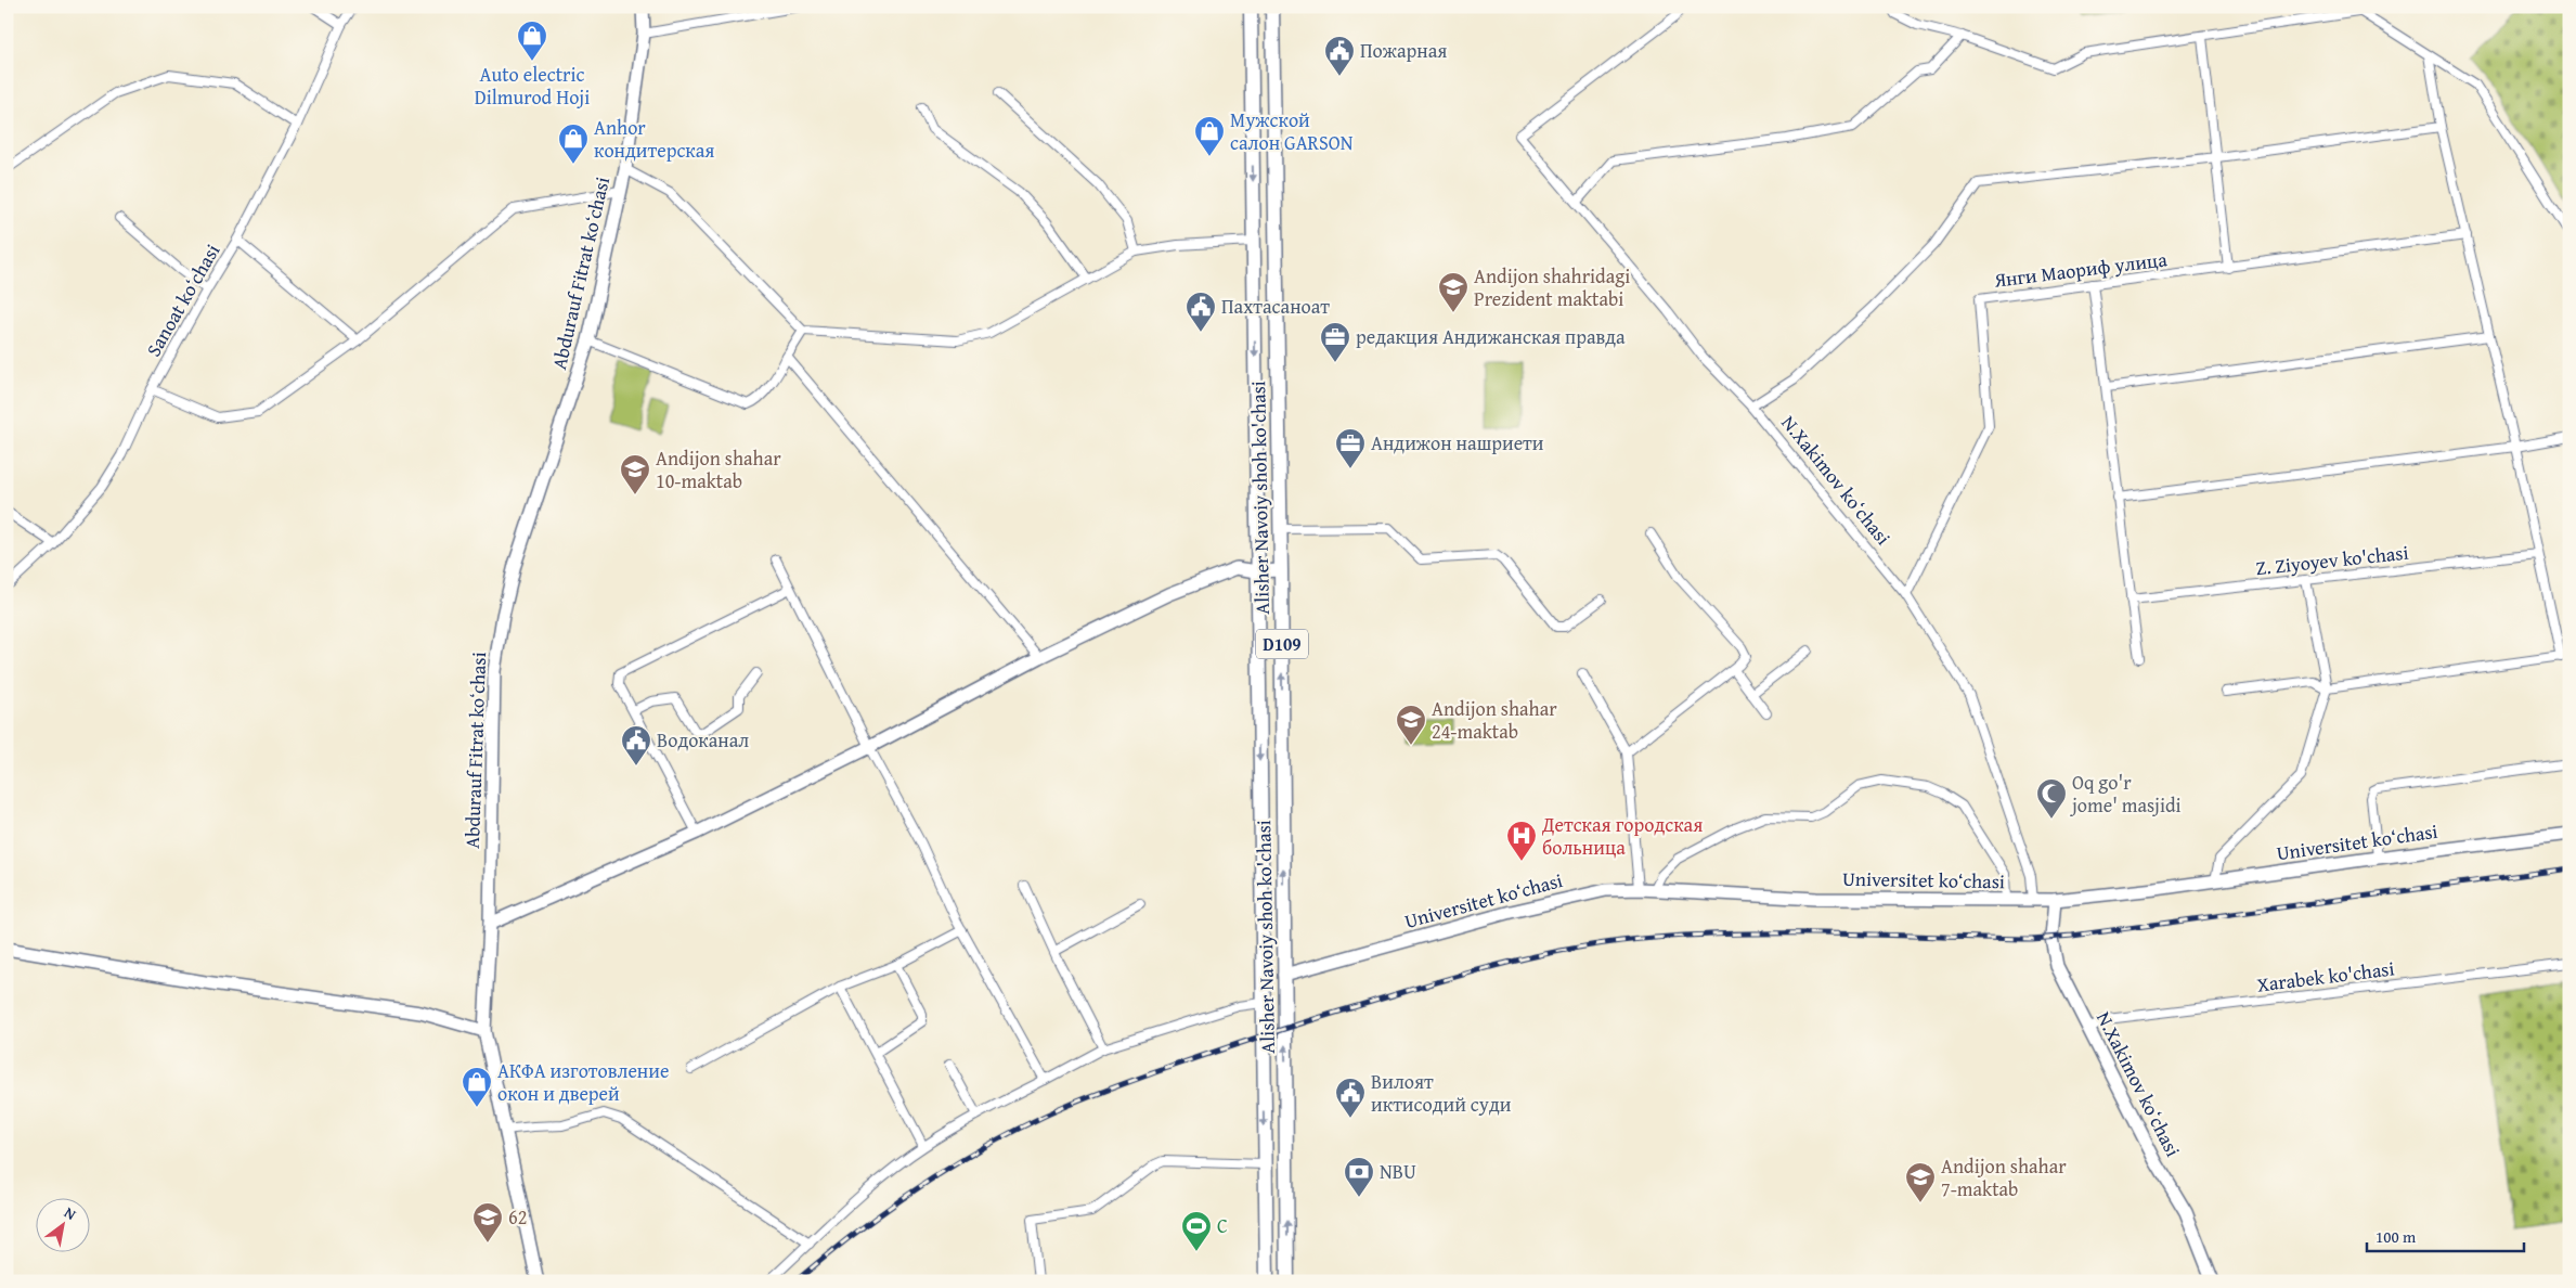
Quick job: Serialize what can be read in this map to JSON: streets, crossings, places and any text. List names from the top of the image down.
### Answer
{
  "streets": {
    "main road": [
      "Abdurauf Fitrat koʻchasi",
      "N.Xakimov koʻchasi",
      "Alisher Navoiy shoh ko'chasi",
      "D109",
      "Universitet kо‘chasi"
    ],
    "street": [
      "Янги Маориф улица",
      "Sanoat koʻchasi",
      "Z. Ziyoyev ko'chasi",
      "Xarabek ko'chasi"
    ]
  },
  "crossings": [
    ["Янги Маориф улица", "N.Xakimov koʻchasi"],
    ["N.Xakimov koʻchasi", "Universitet kо‘chasi"],
    ["N.Xakimov koʻchasi", "Xarabek ko'chasi"],
    ["Alisher Navoiy shoh ko'chasi", "Universitet kо‘chasi"]
  ],
  "places": {
    "shop": [
      "Auto electric Dilmurod Hoji",
      "Мужской салон GARSON",
      "Anhor кондитерская",
      "АКФА изготовление окон и дверей"
    ],
    "public building": [
      "Пожарная",
      "Пахтасаноат",
      "Водоканал",
      "Вилоят иктисодий суди"
    ],
    "school or university": [
      "Andijon shahridagi Prezident maktabi",
      "Andijon shahar 10-maktab",
      "Andijon shahar 24-maktab",
      "Andijon shahar 7-maktab",
      "62"
    ],
    "office": ["редакция Андижанская правда", "Андижон нашриети"],
    "mosque": ["Oq go'r jome' masjidi"],
    "hospital": ["Детская городская больница"],
    "bank": ["NBU"],
    "sports": ["С"]
  },
  "scale_bar": "100 m",
  "north": "top right"
}
